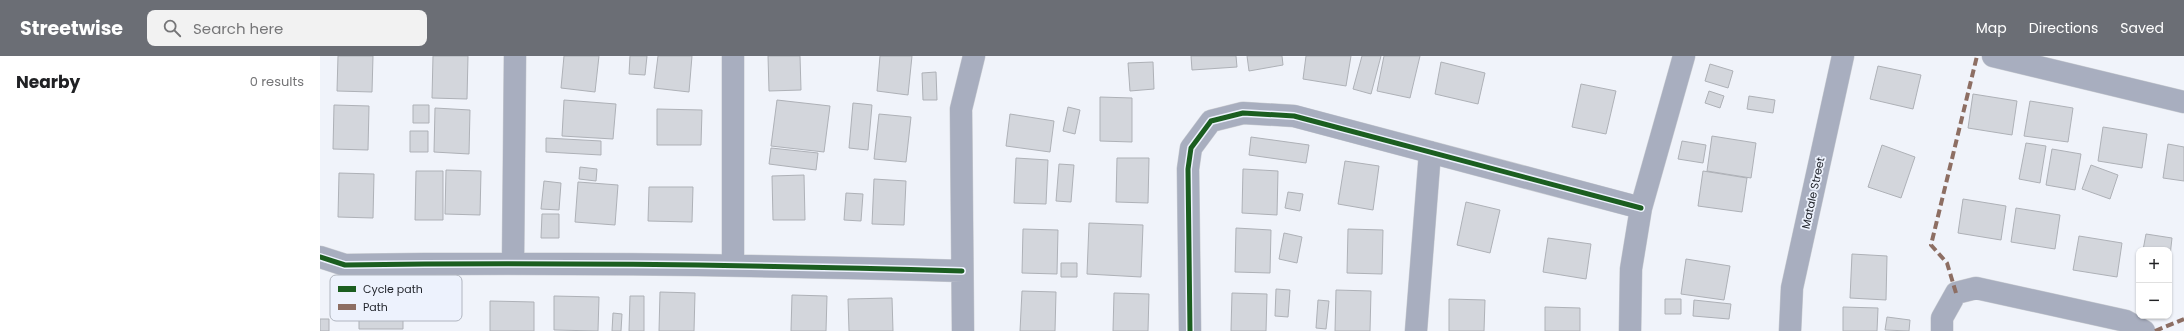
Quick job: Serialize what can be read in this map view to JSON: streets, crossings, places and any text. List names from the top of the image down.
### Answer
{
  "streets": {
    "street": ["Matale Street"]
  },
  "legend": ["Cycle path", "Path"],
  "page": {
    "header": "Streetwise",
    "search": "Search here",
    "nav": ["Map", "Directions", "Saved"],
    "heading": ["Nearby", "0 results"],
    "map_buttons": ["+", "−"]
  }
}
